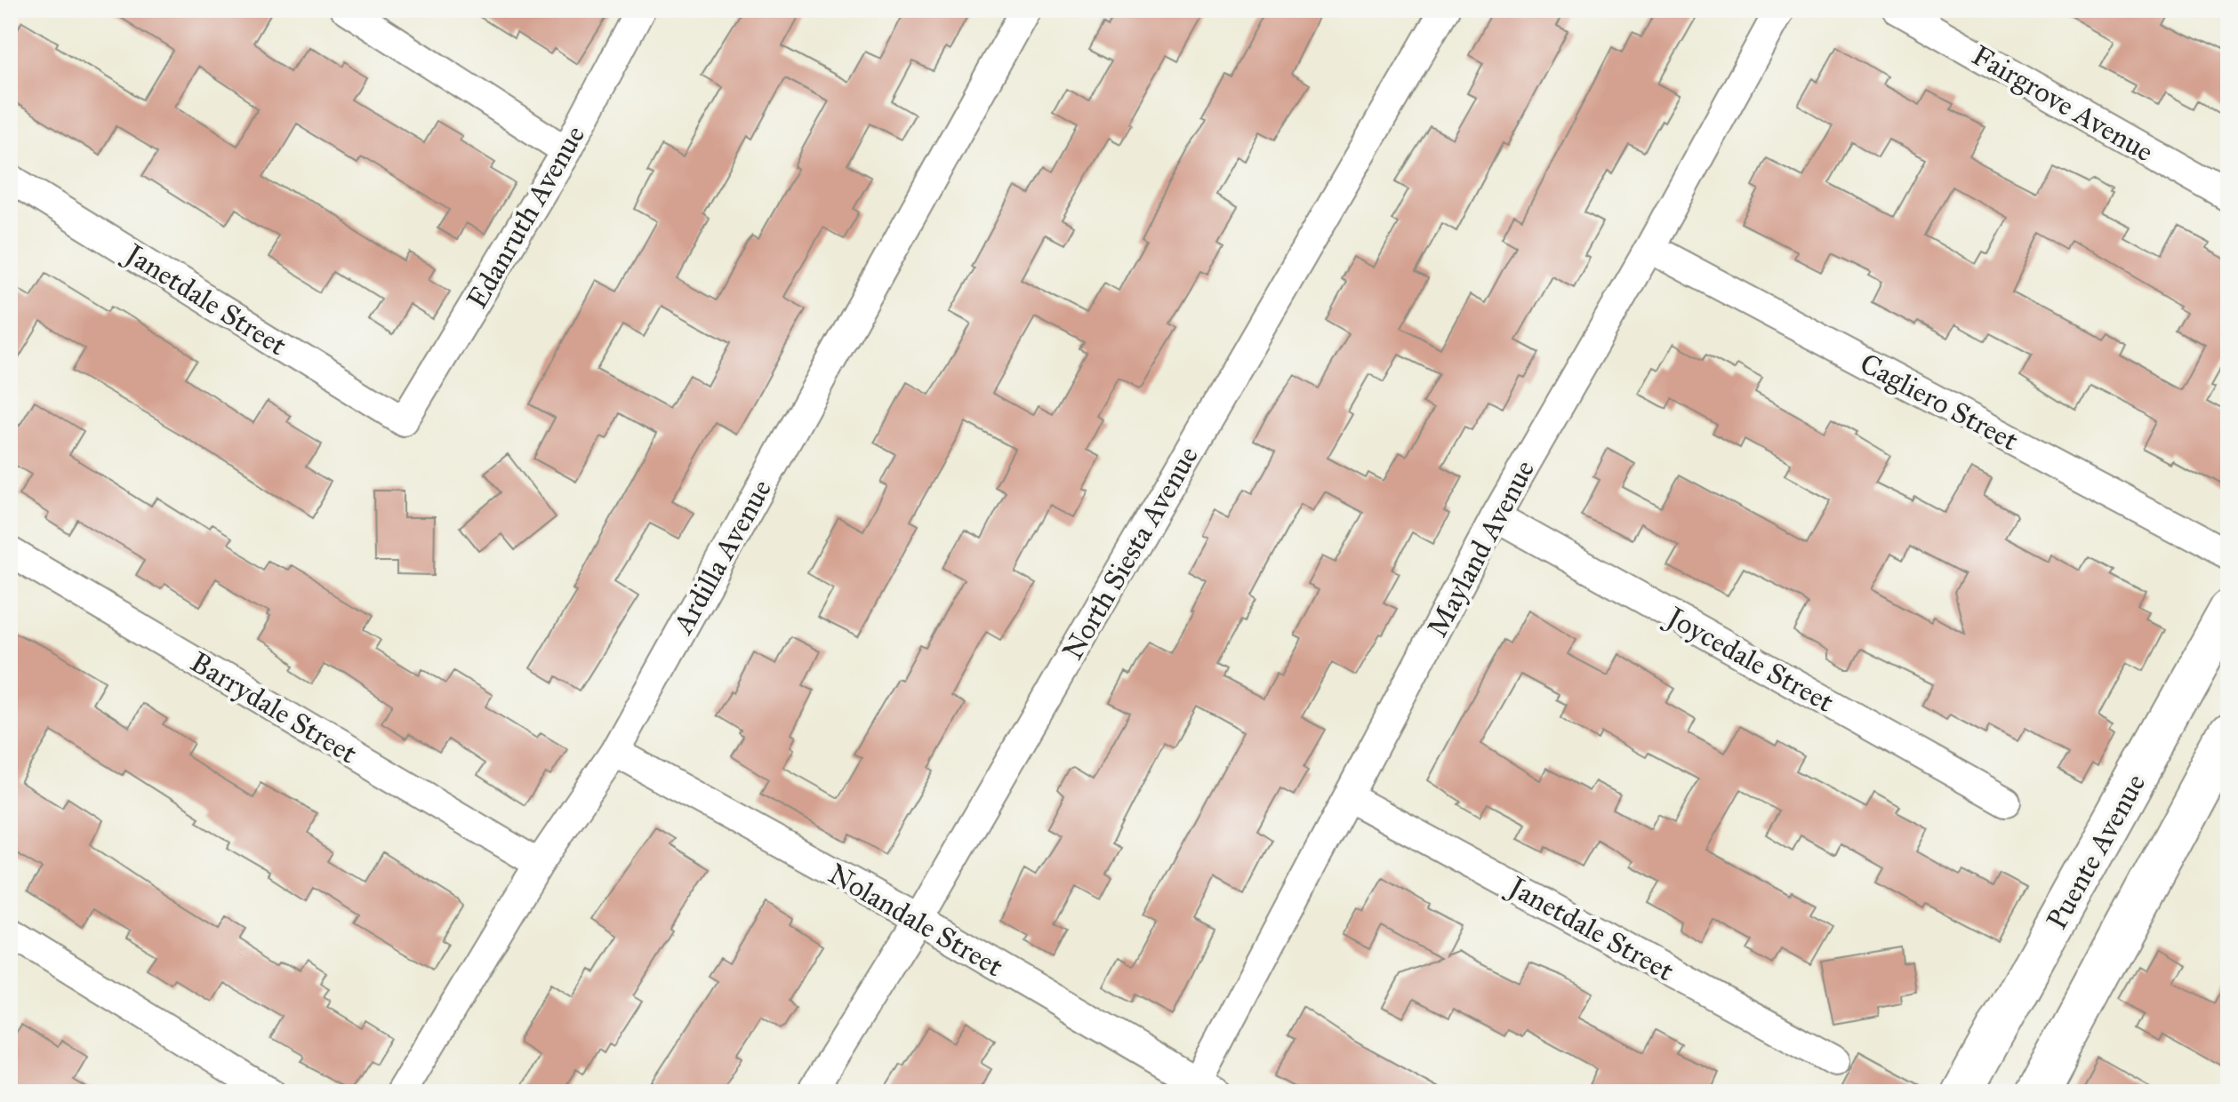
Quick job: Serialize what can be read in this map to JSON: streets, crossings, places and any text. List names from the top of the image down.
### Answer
{
  "streets": {
    "main road": ["Puente Avenue"],
    "street": [
      "Fairgrove Avenue",
      "Edanruth Avenue",
      "Janetdale Street",
      "Cagliero Street",
      "Mayland Avenue",
      "North Siesta Avenue",
      "Ardilla Avenue",
      "Joycedale Street",
      "Barrydale Street",
      "Nolandale Street"
    ]
  },
  "crossings": [
    ["Edanruth Avenue", "Janetdale Street"],
    ["Janetdale Street", "Mayland Avenue"],
    ["Cagliero Street", "Mayland Avenue"],
    ["Mayland Avenue", "Joycedale Street"],
    ["Mayland Avenue", "Nolandale Street"],
    ["North Siesta Avenue", "Nolandale Street"],
    ["Ardilla Avenue", "Barrydale Street"],
    ["Ardilla Avenue", "Nolandale Street"]
  ]
}
